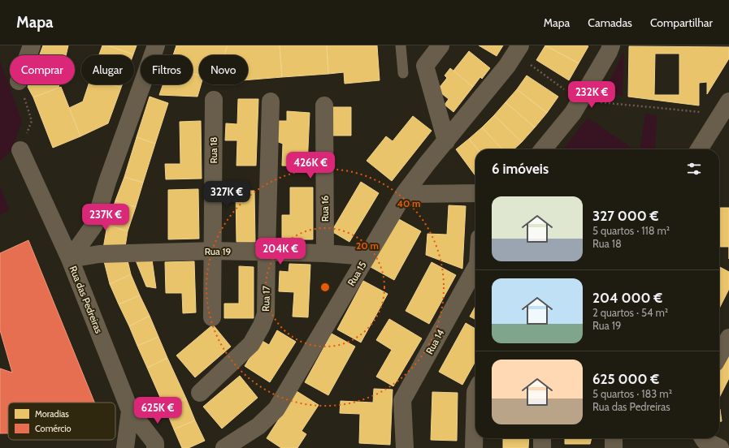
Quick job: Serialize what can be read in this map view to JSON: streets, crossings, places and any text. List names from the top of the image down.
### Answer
{
  "streets": {
    "street": [
      "Rua 18",
      "Rua 16",
      "Rua 19",
      "Rua 15",
      "Rua 17",
      "Rua das Pedreiras",
      "Rua 14"
    ]
  },
  "crossings": [
    ["Rua 18", "Rua 19"],
    ["Rua 16", "Rua 19"],
    ["Rua 19", "Rua 15"],
    ["Rua 19", "Rua 17"],
    ["Rua 19", "Rua das Pedreiras"]
  ],
  "legend": ["Moradias", "Comércio"],
  "page": {
    "header": "Mapa",
    "nav": ["Mapa", "Camadas", "Compartilhar"],
    "chip": [
      "Comprar",
      "Alugar",
      "Filtros",
      "Novo"
    ],
    "price": [
      "232K €",
      "426K €",
      "327K €",
      "237K €",
      "204K €",
      "625K €"
    ],
    "heading": "6 imóveis",
    "list": [
      {
        "name": "327 000 €",
        "note": "5 quartos · 118 m² · Rua 18"
      },
      {
        "name": "204 000 €",
        "note": "2 quartos · 54 m² · Rua 19"
      },
      {
        "name": "625 000 €",
        "note": "5 quartos · 183 m² · Rua das Pedreiras"
      }
    ]
  },
  "rings": ["40 m", "20 m"]
}
